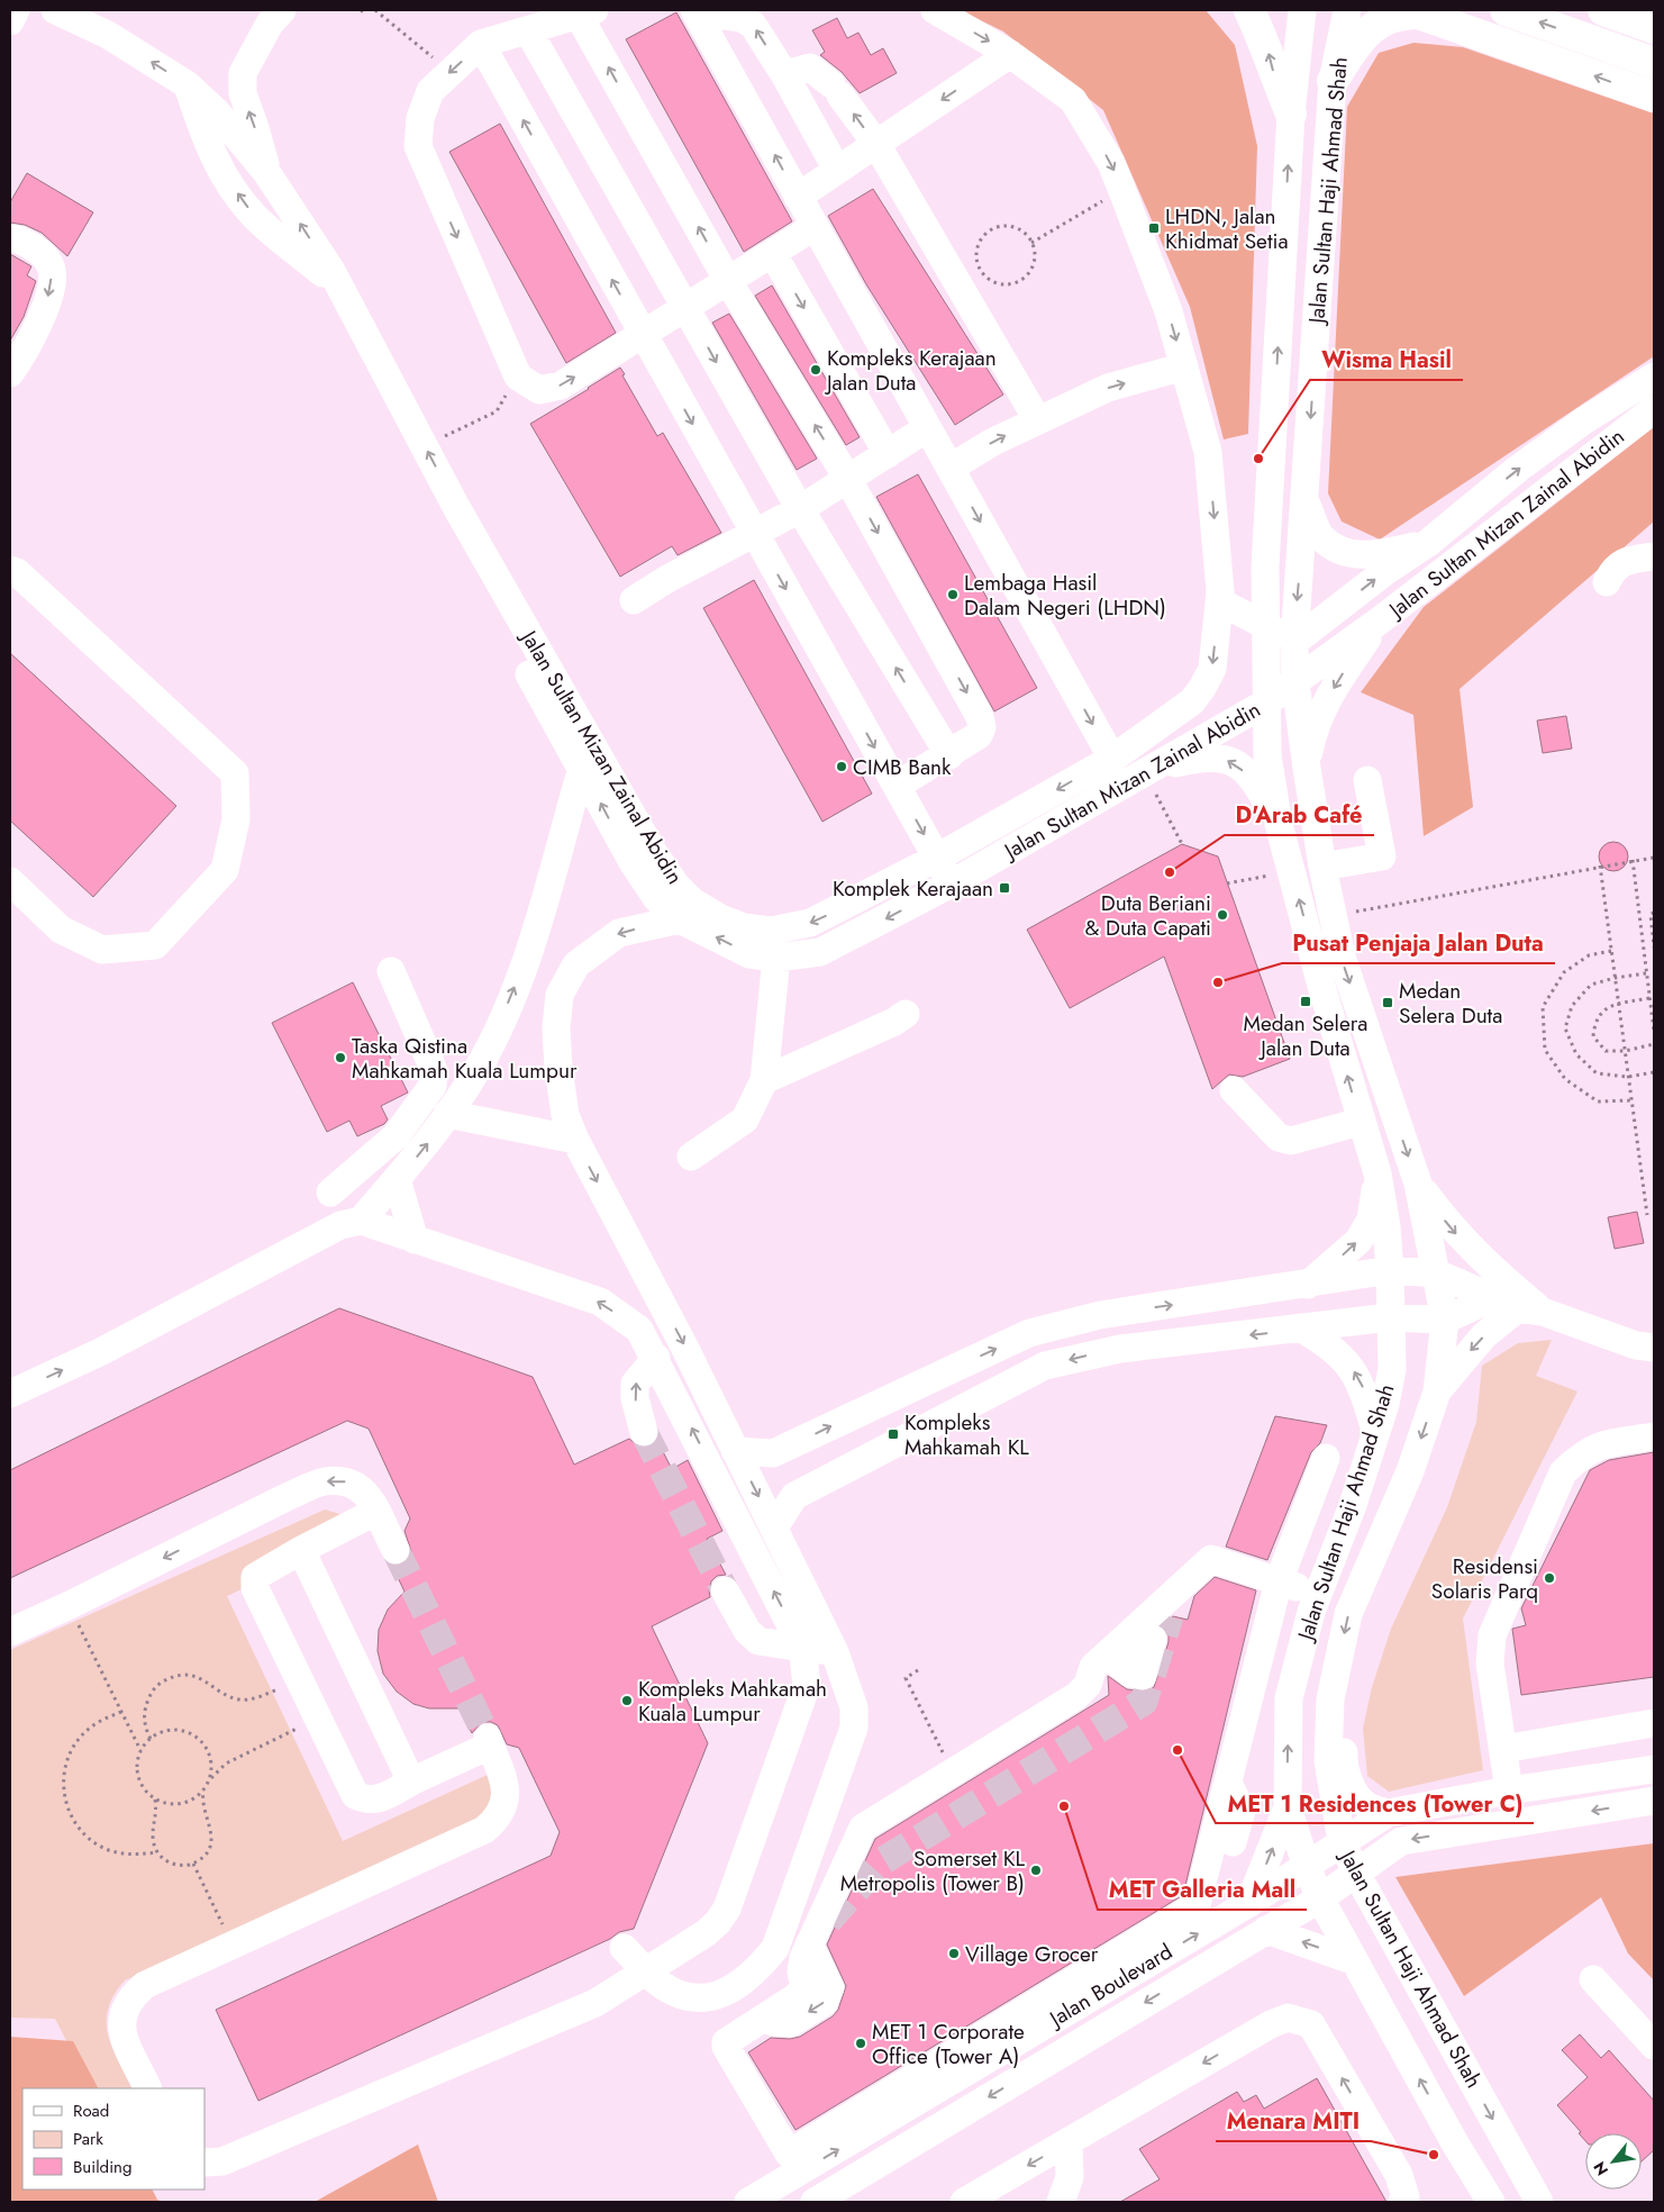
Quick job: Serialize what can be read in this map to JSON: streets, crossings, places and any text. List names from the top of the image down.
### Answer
{
  "streets": {
    "street": ["Jalan Sultan Haji Ahmad Shah", "Jalan Sultan Mizan Zainal Abidin", "Jalan Boulevard"]
  },
  "crossings": [
    ["Jalan Sultan Haji Ahmad Shah", "Jalan Sultan Mizan Zainal Abidin"],
    ["Jalan Sultan Haji Ahmad Shah", "Jalan Boulevard"]
  ],
  "places": {
    "transit": [
      "LHDN, Jalan Khidmat Setia",
      "Komplek Kerajaan",
      "Medan Selera Jalan Duta",
      "Medan Selera Duta",
      "Kompleks Mahkamah KL"
    ],
    "other": [
      "Kompleks Kerajaan Jalan Duta",
      "Wisma Hasil",
      "Lembaga Hasil Dalam Negeri (LHDN)",
      "CIMB Bank",
      "D'Arab Café",
      "Duta Beriani & Duta Capati",
      "Pusat Penjaja Jalan Duta",
      "Taska Qistina Mahkamah Kuala Lumpur",
      "Residensi Solaris Parq",
      "Kompleks Mahkamah Kuala Lumpur",
      "MET 1 Residences (Tower C)",
      "MET Galleria Mall",
      "Somerset KL Metropolis (Tower B)",
      "Village Grocer",
      "MET 1 Corporate Office (Tower A)",
      "Menara MITI"
    ]
  },
  "legend": ["Road", "Park", "Building"],
  "north": "bottom left"
}
